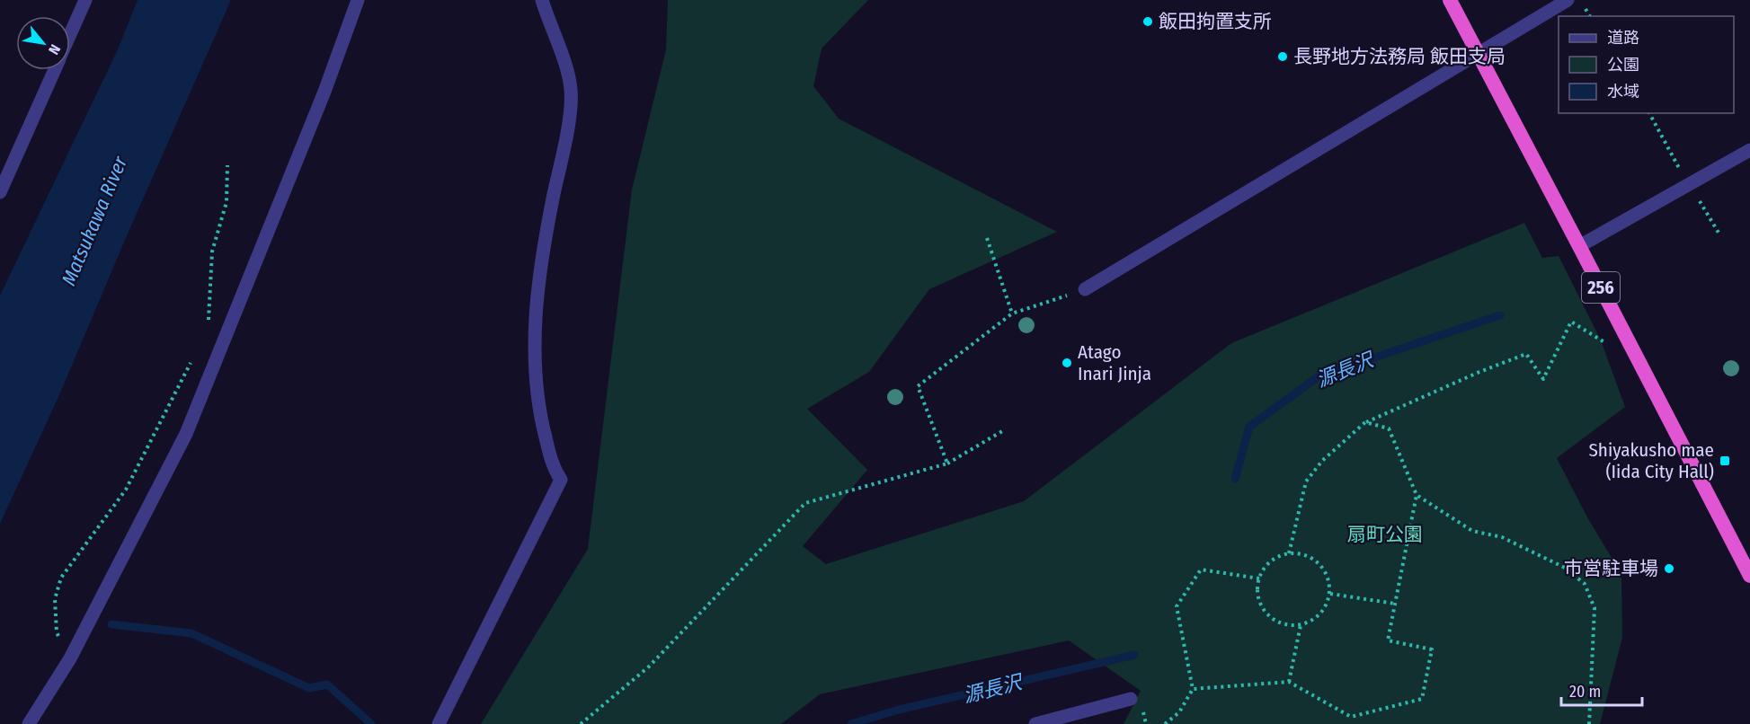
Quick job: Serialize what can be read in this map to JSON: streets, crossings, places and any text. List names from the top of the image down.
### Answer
{
  "streets": {
    "highway": ["256"]
  },
  "water": ["Matsukawa River", "源長沢"],
  "parks": ["扇町公園"],
  "places": {
    "other": [
      "飯田拘置支所",
      "長野地方法務局 飯田支局",
      "Atago Inari Jinja",
      "市営駐車場"
    ],
    "transit": ["Shiyakusho mae (Iida City Hall)"]
  },
  "legend": ["道路", "公園", "水域"],
  "scale_bar": "20 m",
  "north": "bottom right"
}
